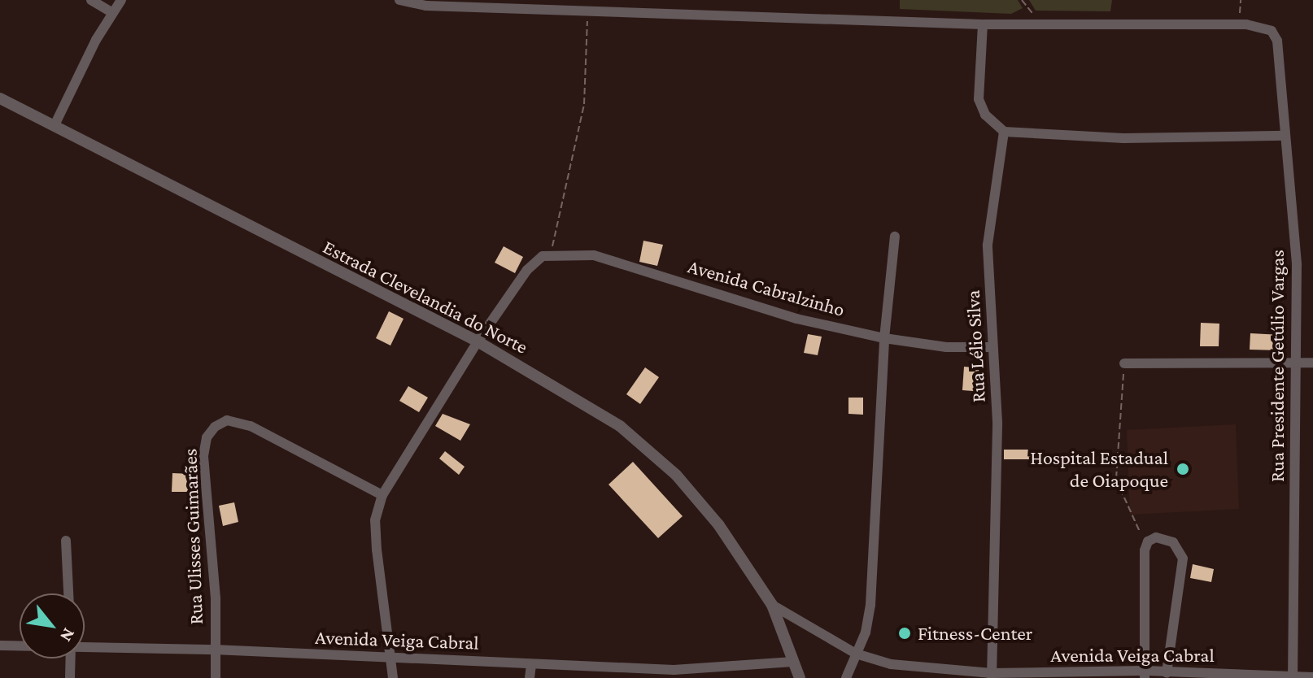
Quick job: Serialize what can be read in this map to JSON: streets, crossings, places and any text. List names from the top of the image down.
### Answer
{
  "streets": {
    "street": [
      "Avenida Cabralzinho",
      "Estrada Clevelandia do Norte",
      "Rua Lélio Silva",
      "Rua Presidente Getúlio Vargas",
      "Rua Ulisses Guimarães",
      "Avenida Veiga Cabral"
    ]
  },
  "crossings": [
    ["Avenida Cabralzinho", "Estrada Clevelandia do Norte"],
    ["Avenida Cabralzinho", "Rua Lélio Silva"],
    ["Estrada Clevelandia do Norte", "Avenida Veiga Cabral"],
    ["Rua Lélio Silva", "Avenida Veiga Cabral"],
    ["Rua Presidente Getúlio Vargas", "Avenida Veiga Cabral"],
    ["Rua Ulisses Guimarães", "Avenida Veiga Cabral"]
  ],
  "places": ["Hospital Estadual de Oiapoque", "Fitness-Center"],
  "north": "bottom right"
}
